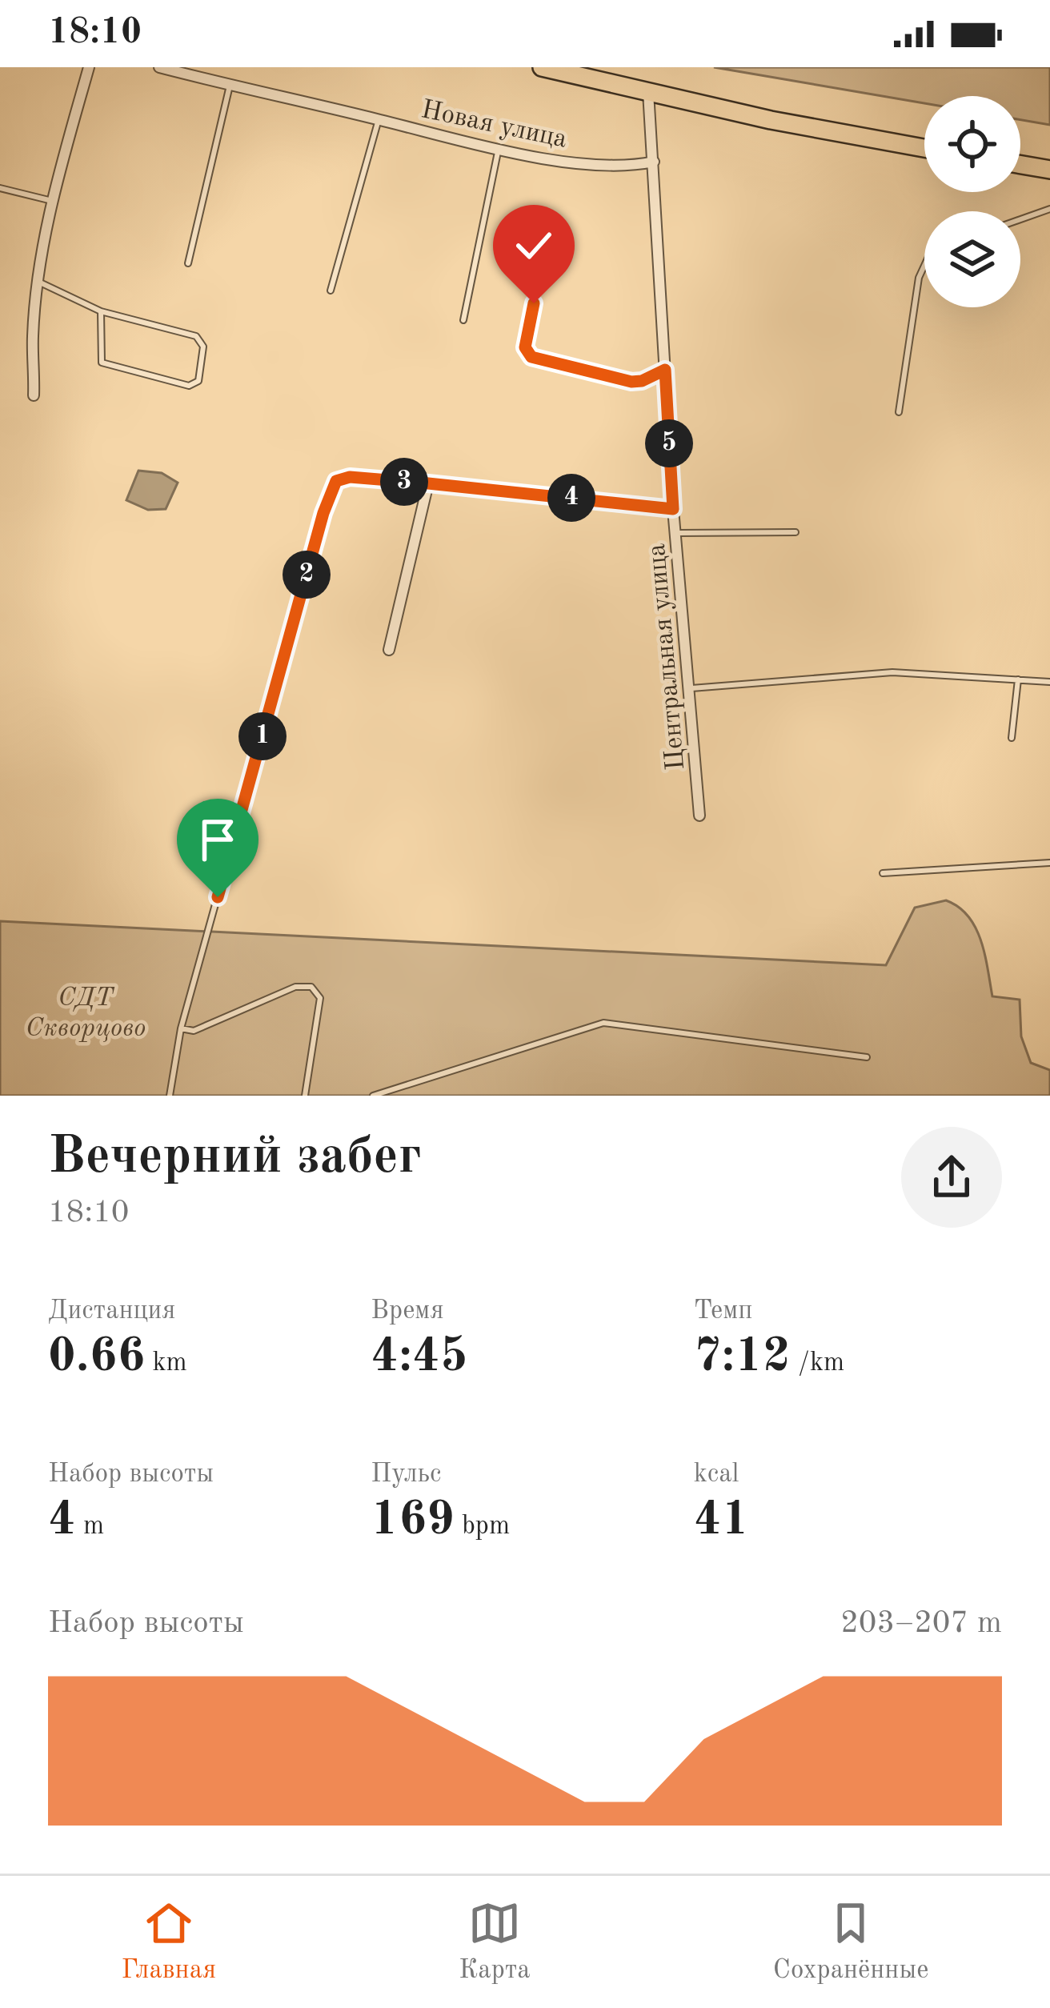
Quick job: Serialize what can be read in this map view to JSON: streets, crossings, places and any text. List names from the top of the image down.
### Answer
{
  "streets": {
    "street": ["Новая улица", "Центральная улица"]
  },
  "crossings": [
    ["Новая улица", "Центральная улица"]
  ],
  "parks": ["СДТ Скворцово"],
  "page": {
    "status": "18:10",
    "pins": [
      "5",
      "3",
      "4",
      "2",
      "1"
    ],
    "heading": ["Вечерний забег", "18:10"],
    "stats": [
      ["Дистанция", "0.66 km"],
      ["Время", "4:45"],
      ["Темп", "7:12 /km"],
      ["Набор высоты", "4 m"],
      ["Пульс", "169 bpm"],
      ["kcal", "41"]
    ],
    "chart": ["Набор высоты", "203–207 m"],
    "tabs": ["Главная", "Карта", "Сохранённые"]
  }
}
